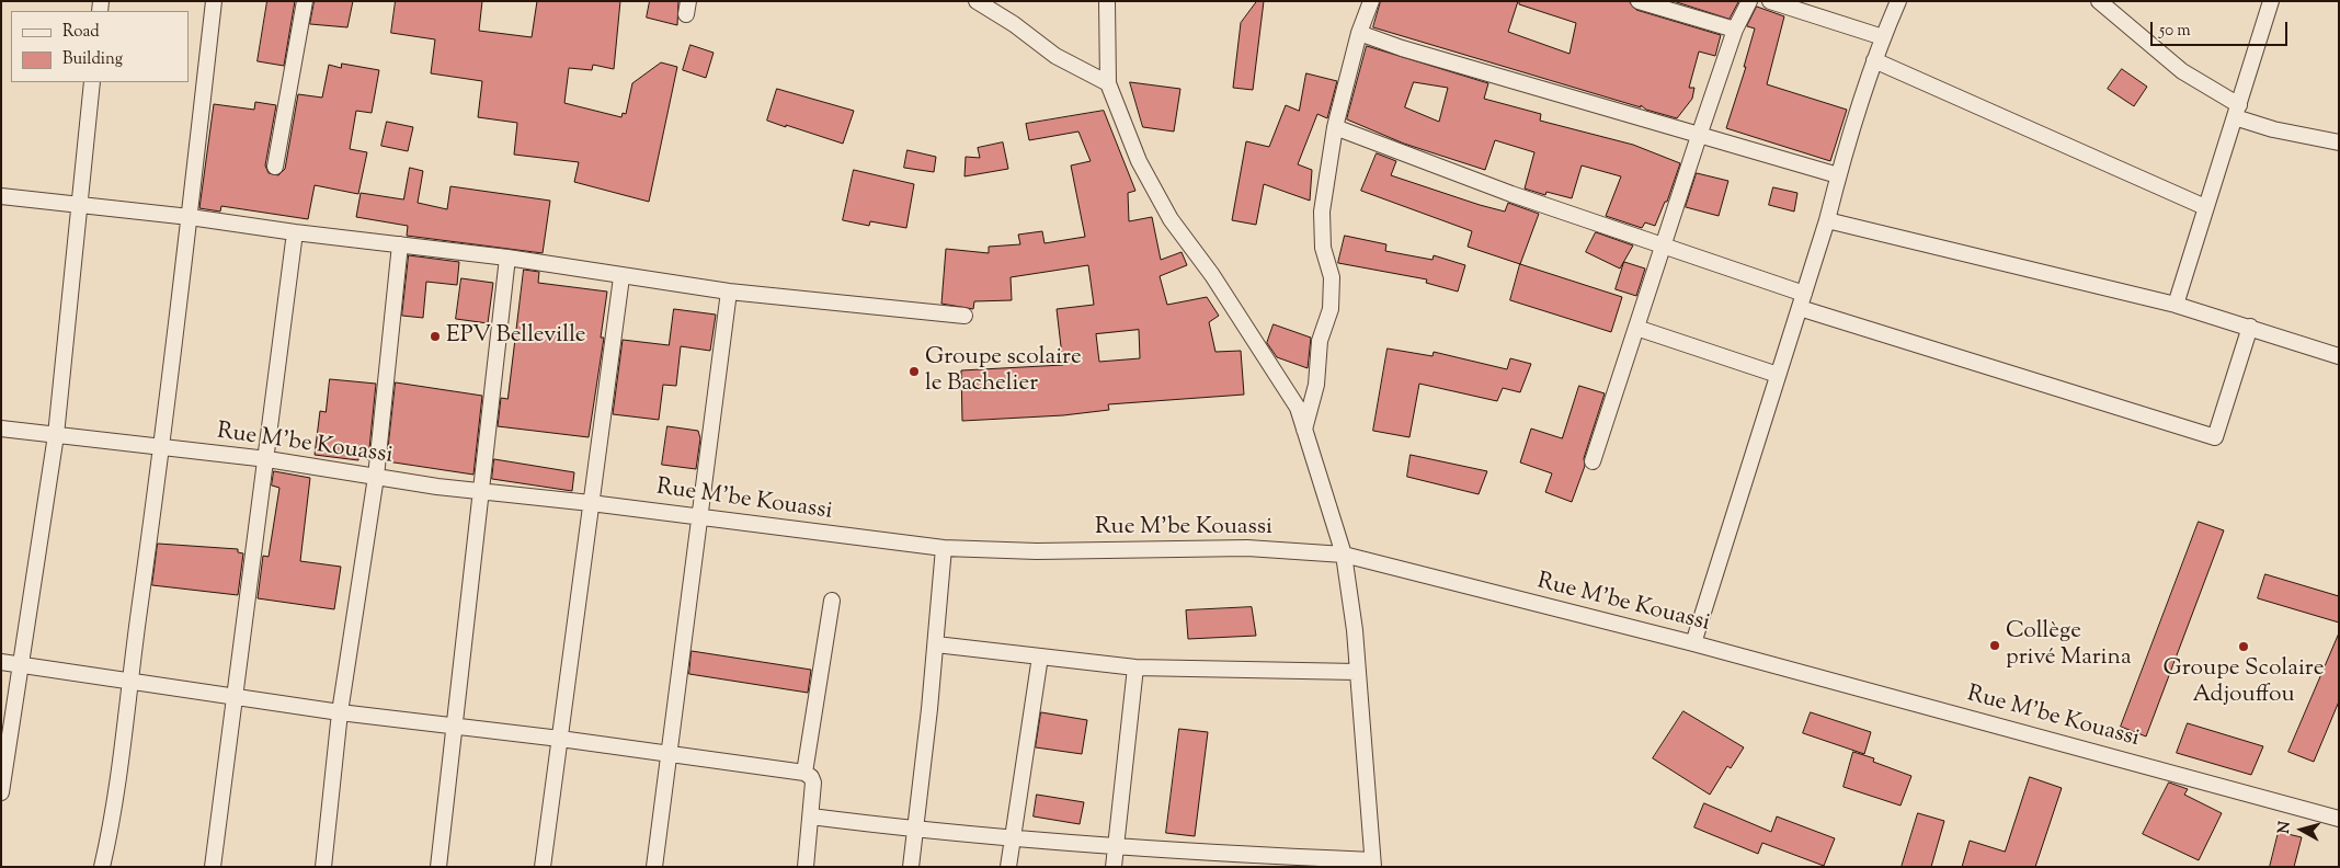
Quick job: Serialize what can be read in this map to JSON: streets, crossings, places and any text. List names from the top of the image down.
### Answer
{
  "streets": {
    "street": ["Rue M'be Kouassi"]
  },
  "places": [
    "EPV Belleville",
    "Groupe scolaire le Bachelier",
    "Collège privé Marina",
    "Groupe Scolaire Adjouffou"
  ],
  "legend": ["Road", "Building"],
  "scale_bar": "50 m",
  "north": "left"
}
